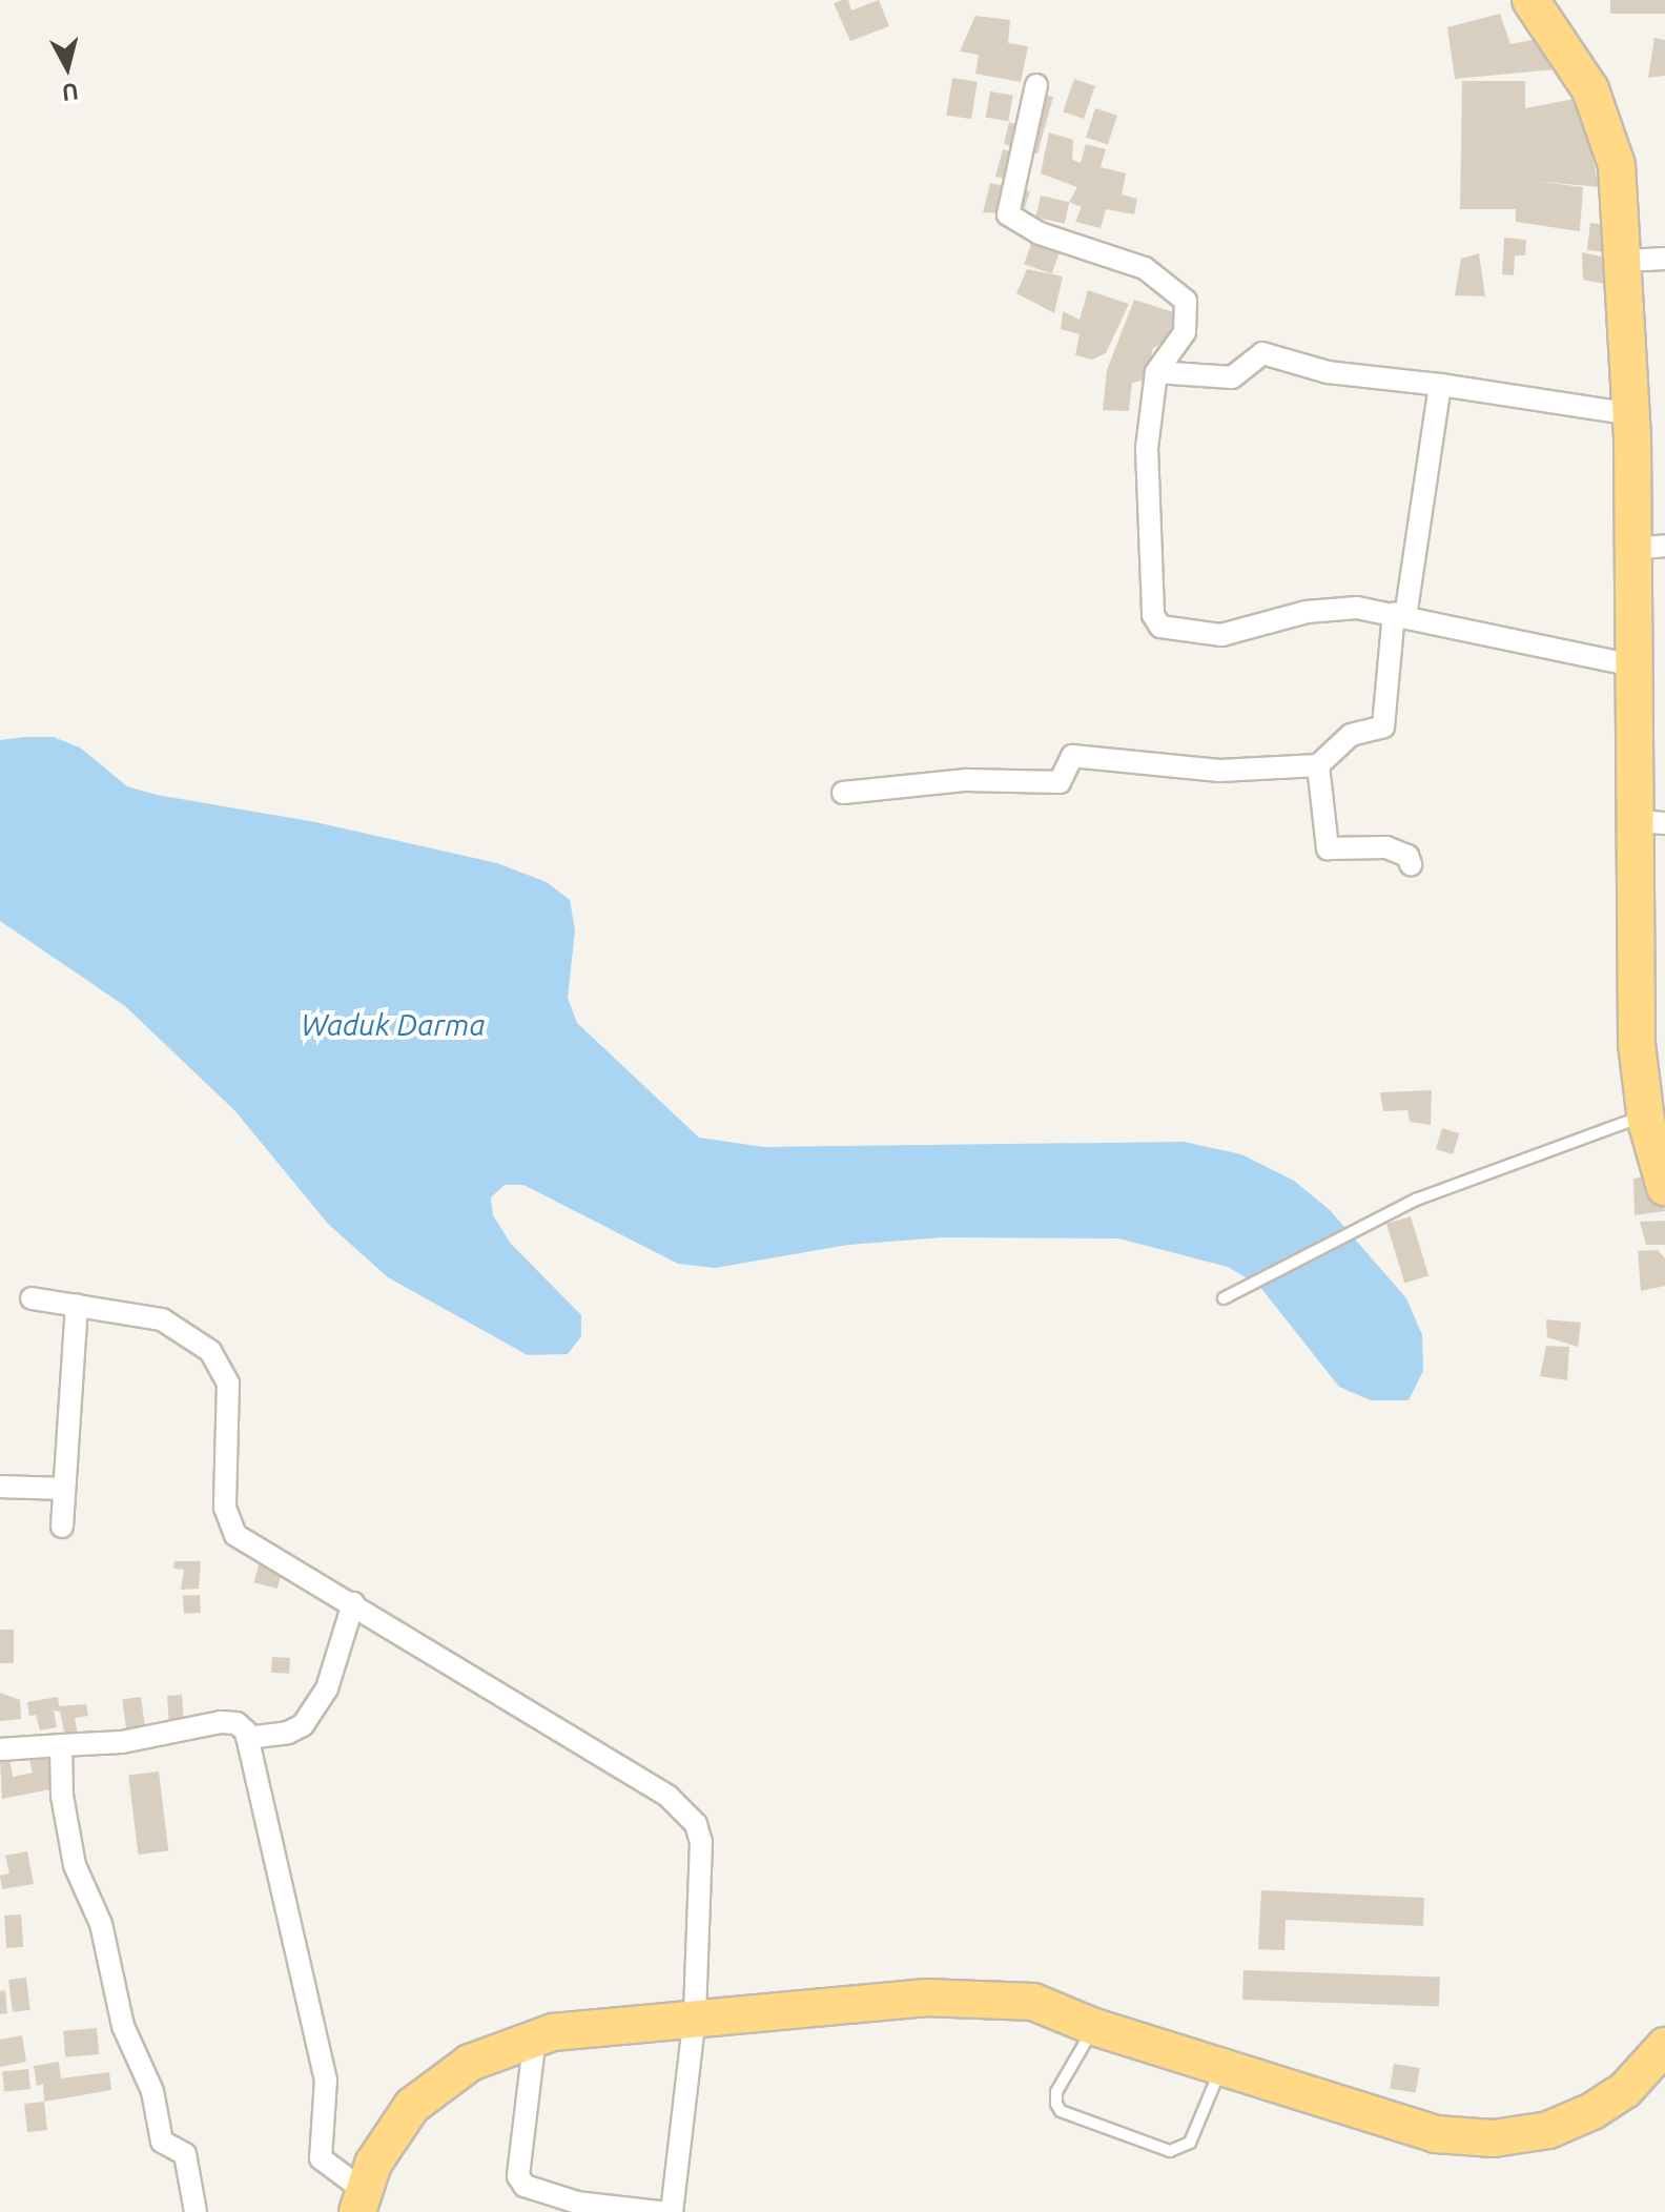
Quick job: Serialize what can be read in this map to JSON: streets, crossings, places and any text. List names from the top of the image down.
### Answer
{
  "water": ["Waduk Darma"],
  "north": "bottom"
}
